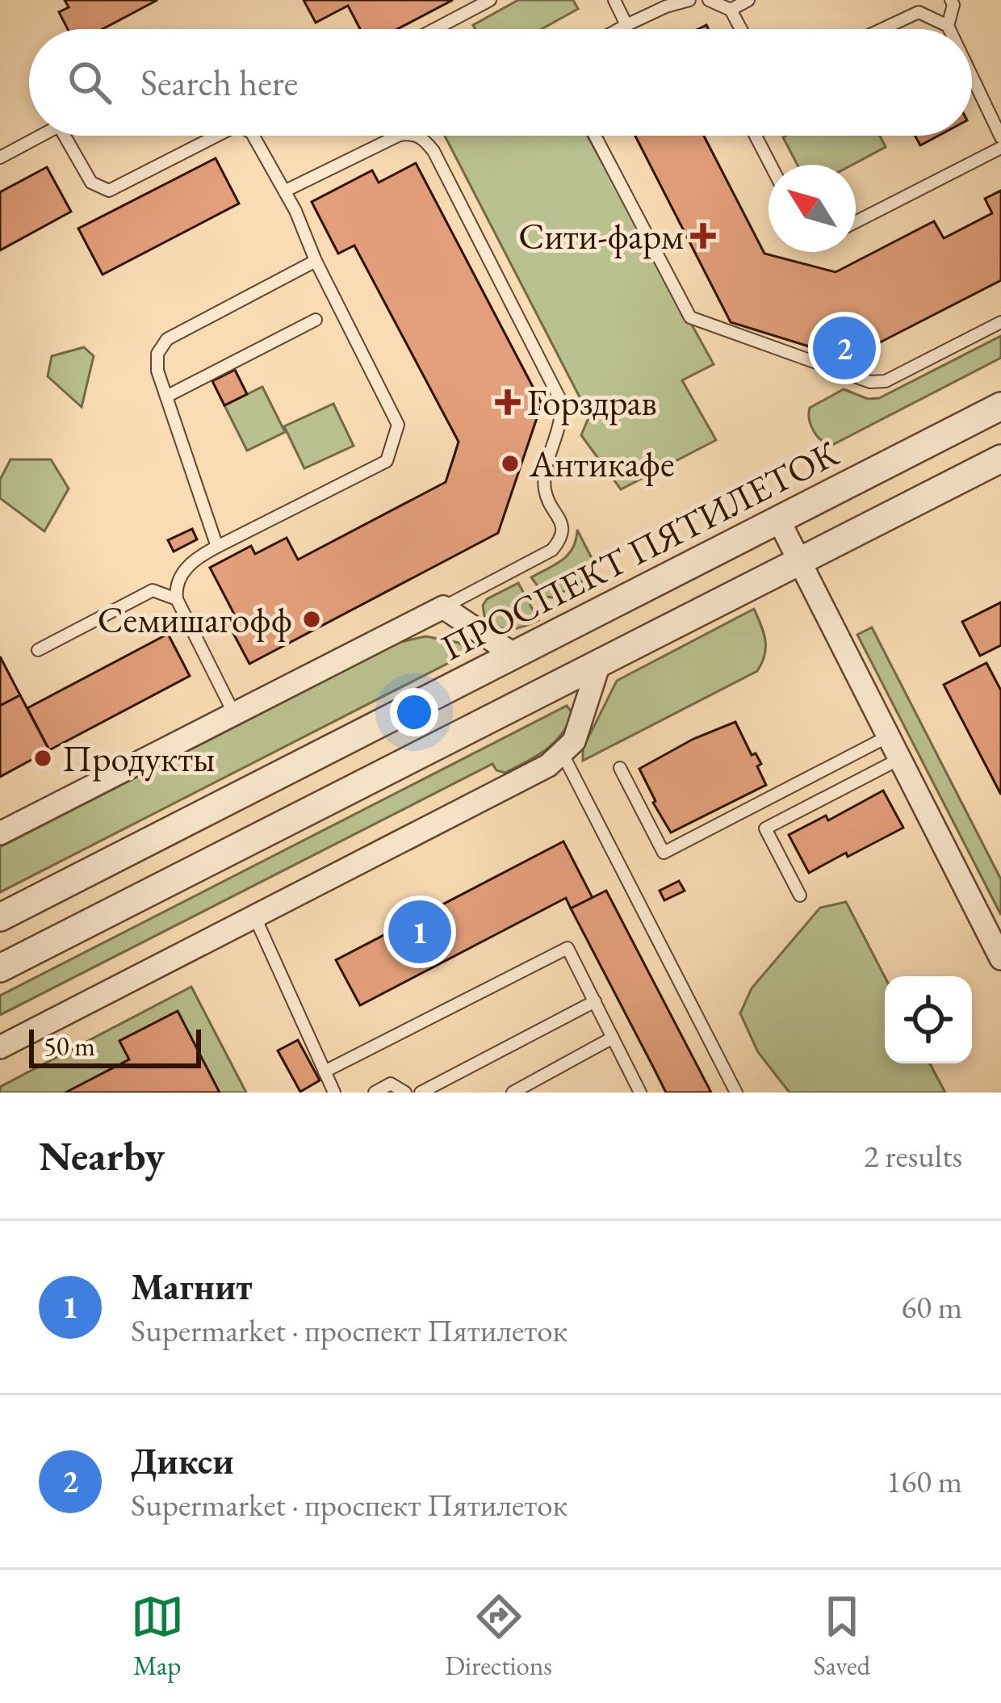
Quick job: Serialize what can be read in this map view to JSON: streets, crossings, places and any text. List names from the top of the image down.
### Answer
{
  "streets": {
    "street": ["ПРОСПЕКТ ПЯТИЛЕТОК"]
  },
  "places": {
    "health": ["Сити-фарм", "Горздрав"],
    "other": ["Антикафе", "Семишагофф", "Продукты"]
  },
  "scale_bar": "50 m",
  "north": "top left",
  "page": {
    "search": "Search here",
    "pins": ["2", "1"],
    "scale": "50 m",
    "heading": ["Nearby", "2 results"],
    "list": [
      {
        "mark": "1",
        "name": "Магнит",
        "note": "Supermarket · проспект Пятилеток",
        "value": "60 m"
      },
      {
        "mark": "2",
        "name": "Дикси",
        "note": "Supermarket · проспект Пятилеток",
        "value": "160 m"
      }
    ],
    "nav": ["Map", "Directions", "Saved"]
  }
}
